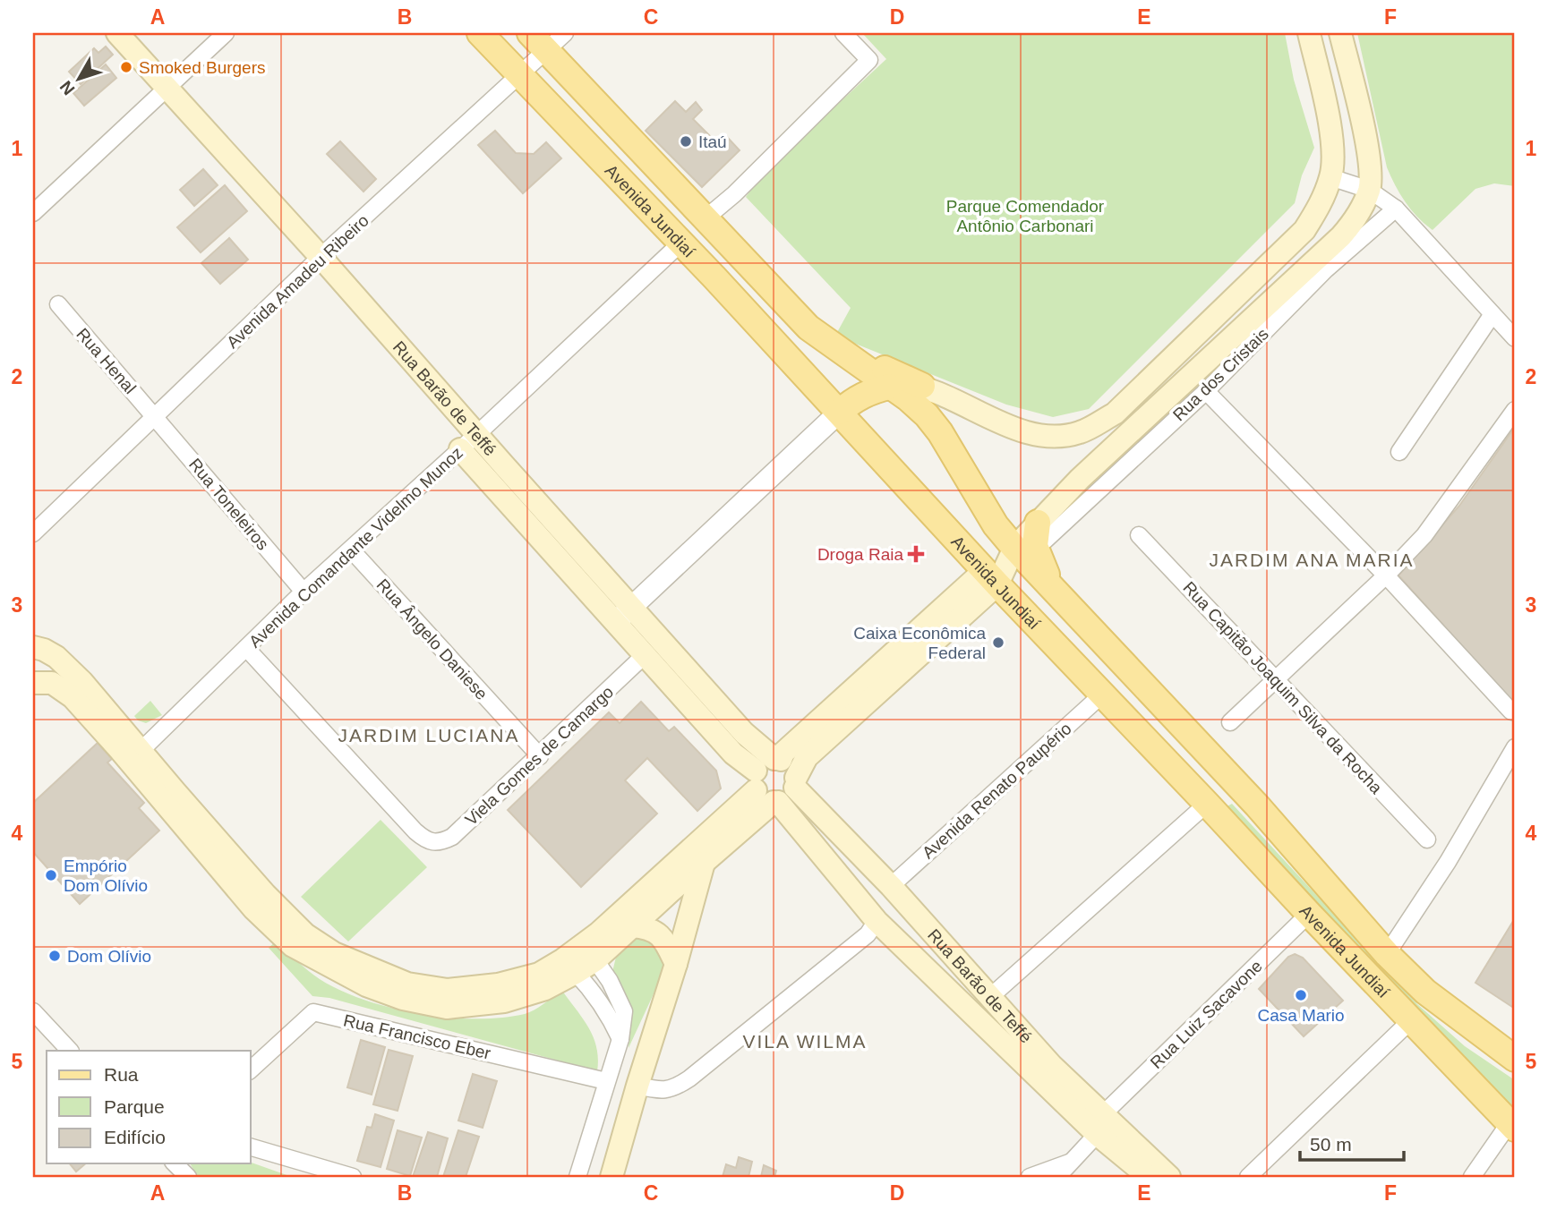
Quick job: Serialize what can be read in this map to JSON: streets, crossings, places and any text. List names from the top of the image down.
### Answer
{
  "streets": {
    "main road": ["Avenida Jundiaí", "Rua Barão de Teffé"],
    "street": [
      "Avenida Amadeu Ribeiro",
      "Rua Henal",
      "Rua dos Cristais",
      "Rua Toneleiros",
      "Avenida Comandante Videlmo Munoz",
      "Rua Ângelo Daniese",
      "Rua Capitão Joaquim Silva da Rocha",
      "Viela Gomes de Camargo",
      "Avenida Renato Paupério",
      "Rua Luiz Sacavone",
      "Rua Francisco Eber"
    ]
  },
  "crossings": [
    ["Avenida Jundiaí", "Avenida Amadeu Ribeiro"],
    ["Avenida Jundiaí", "Avenida Comandante Videlmo Munoz"],
    ["Avenida Jundiaí", "Avenida Renato Paupério"],
    ["Avenida Jundiaí", "Rua Luiz Sacavone"],
    ["Avenida Amadeu Ribeiro", "Rua Henal"],
    ["Avenida Amadeu Ribeiro", "Rua Barão de Teffé"],
    ["Avenida Amadeu Ribeiro", "Rua Toneleiros"],
    ["Rua Henal", "Rua Toneleiros"],
    ["Rua Barão de Teffé", "Avenida Comandante Videlmo Munoz"],
    ["Rua Barão de Teffé", "Viela Gomes de Camargo"],
    ["Rua Barão de Teffé", "Avenida Renato Paupério"],
    ["Rua Barão de Teffé", "Rua Luiz Sacavone"],
    ["Rua Toneleiros", "Avenida Comandante Videlmo Munoz"],
    ["Avenida Comandante Videlmo Munoz", "Rua Ângelo Daniese"],
    ["Avenida Comandante Videlmo Munoz", "Viela Gomes de Camargo"],
    ["Rua Ângelo Daniese", "Viela Gomes de Camargo"]
  ],
  "districts": ["JARDIM ANA MARIA", "JARDIM LUCIANA", "VILA WILMA"],
  "parks": ["Parque Comendador Antônio Carbonari"],
  "places": {
    "other": [
      "Smoked Burgers",
      "Itaú",
      "Caixa Econômica Federal",
      "Empório Dom Olívio",
      "Dom Olívio",
      "Casa Mario"
    ],
    "health": ["Droga Raia"]
  },
  "legend": ["Rua", "Parque", "Edifício"],
  "scale_bar": "50 m",
  "north": "bottom left",
  "grid": {
    "columns": [
      "A",
      "B",
      "C",
      "D",
      "E",
      "F"
    ],
    "rows": [
      "1",
      "2",
      "3",
      "4",
      "5"
    ]
  }
}
